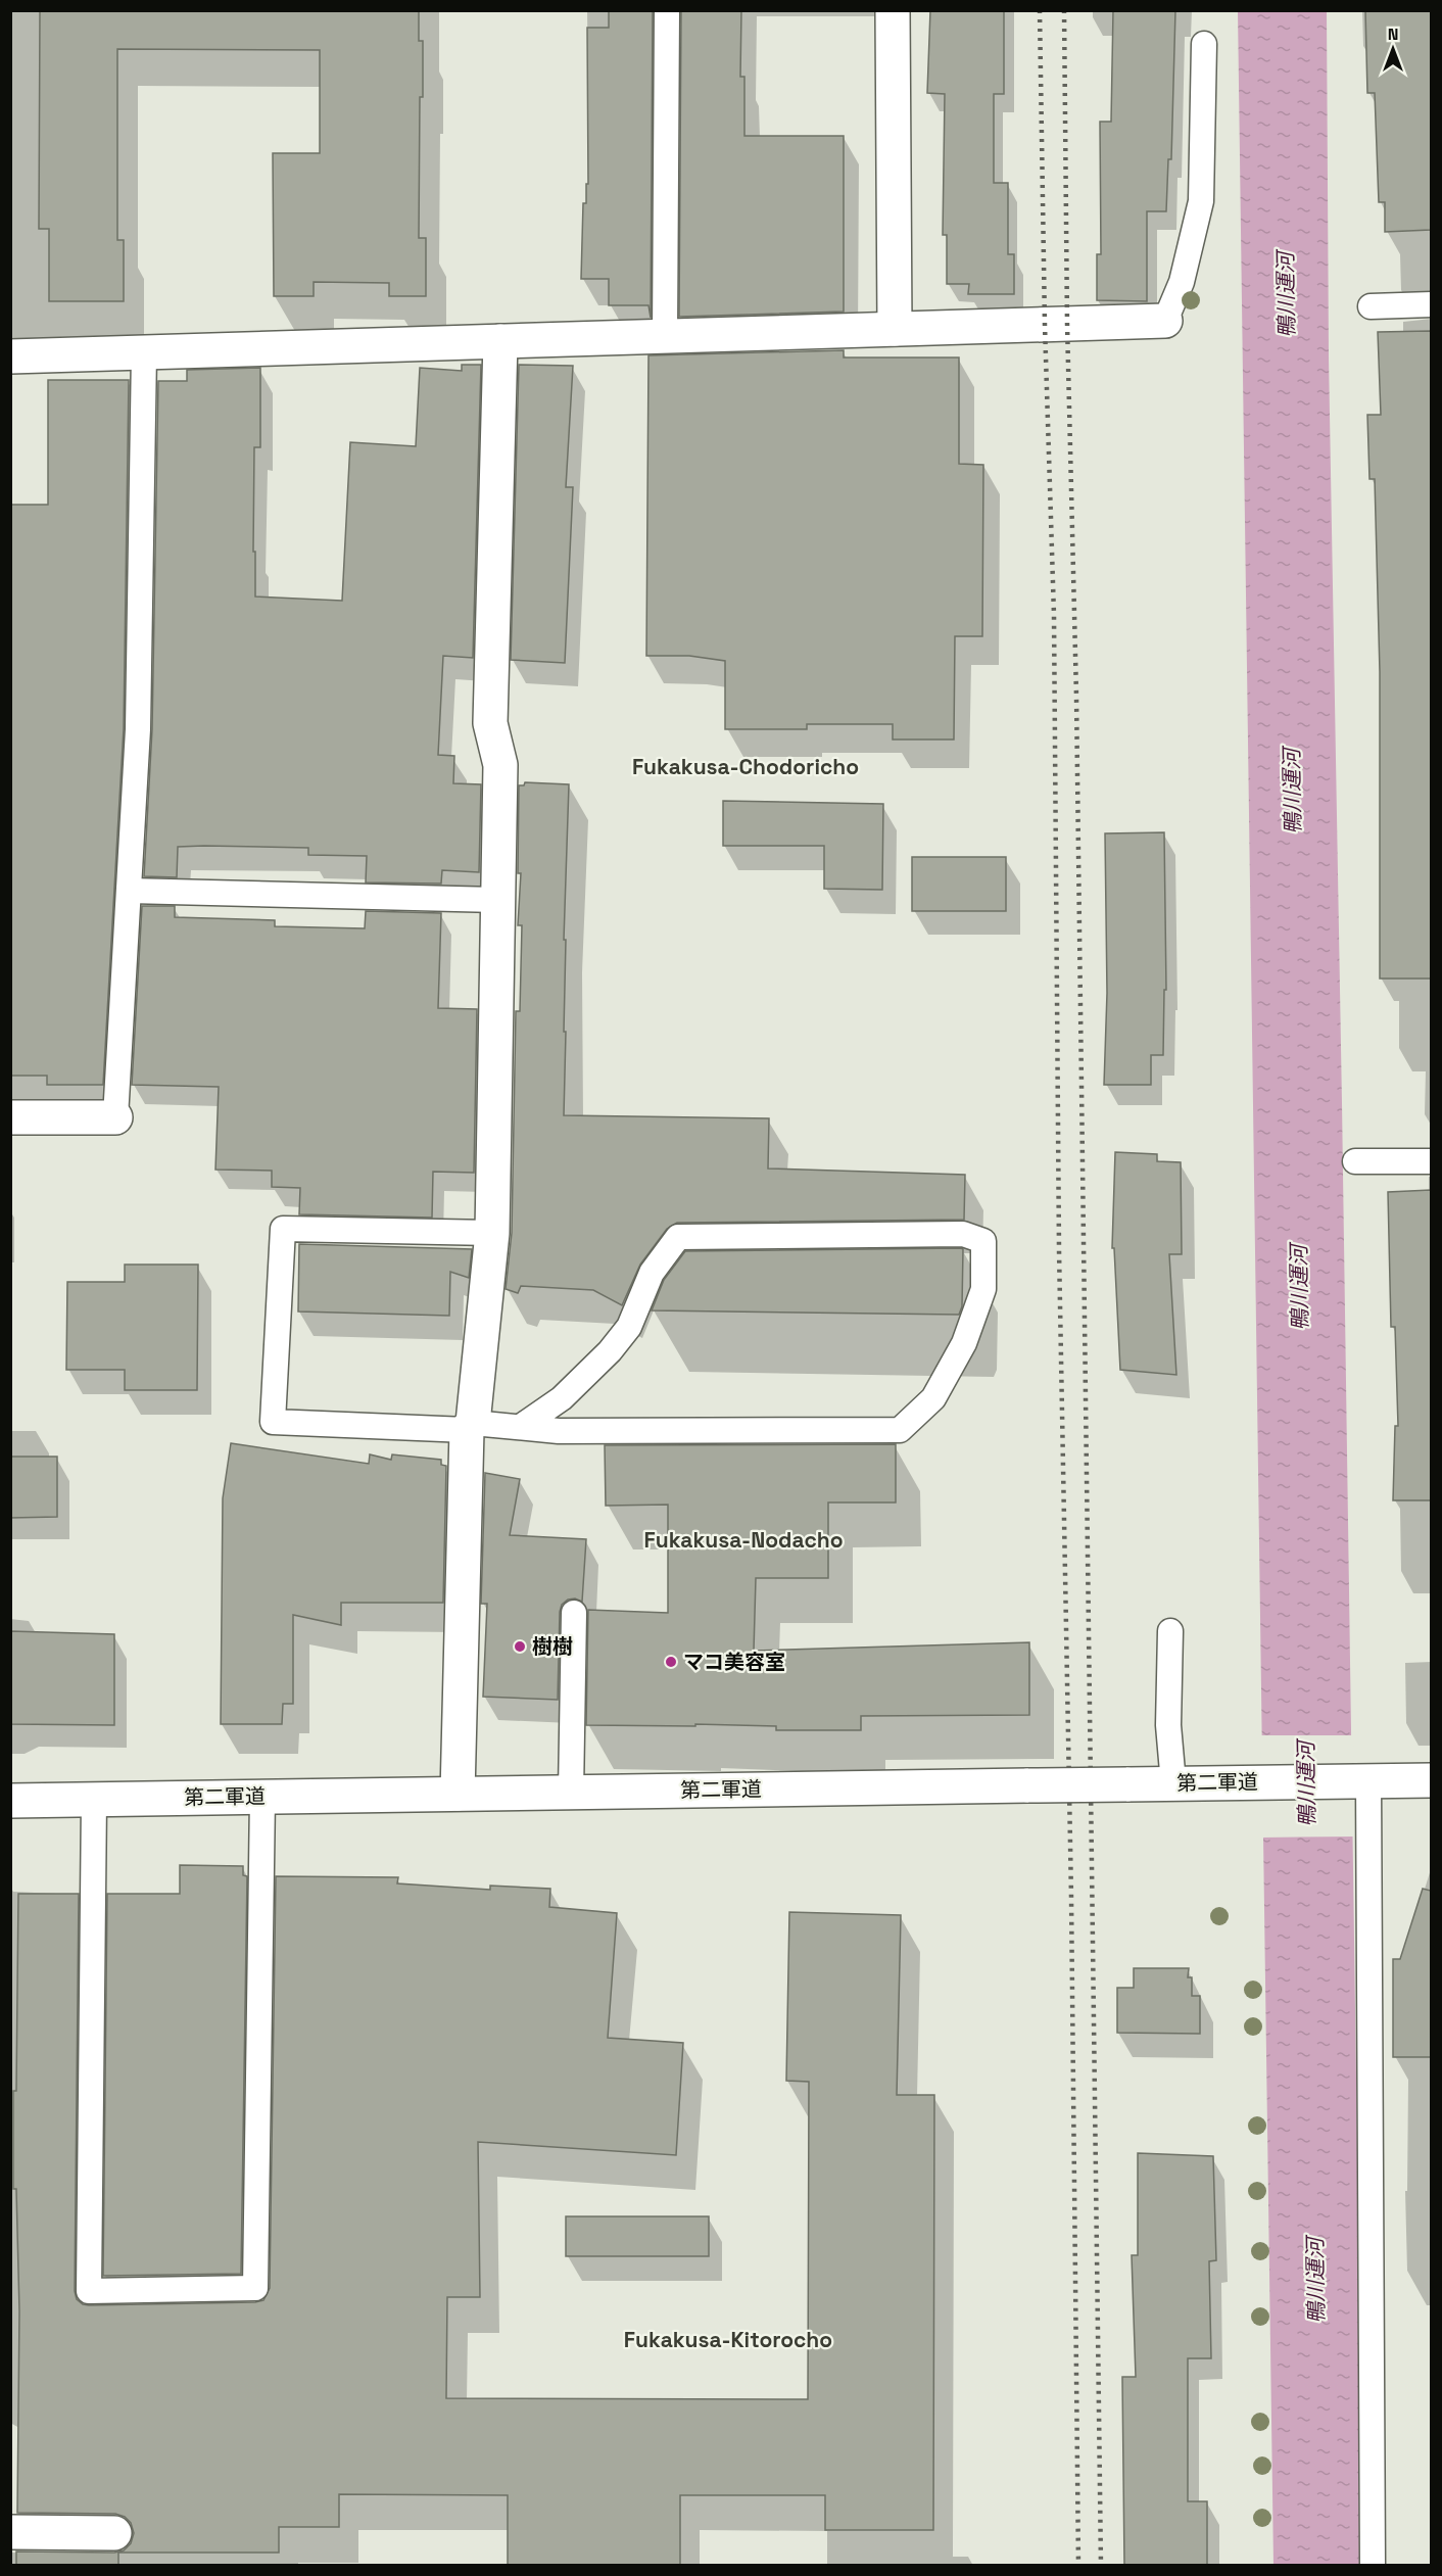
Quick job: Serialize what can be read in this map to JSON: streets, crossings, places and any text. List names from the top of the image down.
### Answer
{
  "streets": {
    "street": ["第二軍道"]
  },
  "districts": ["Fukakusa-Chodoricho", "Fukakusa-Nodacho", "Fukakusa-Kitorocho"],
  "water": ["鴨川運河"],
  "places": ["樹樹", "マコ美容室"],
  "north": "top"
}
